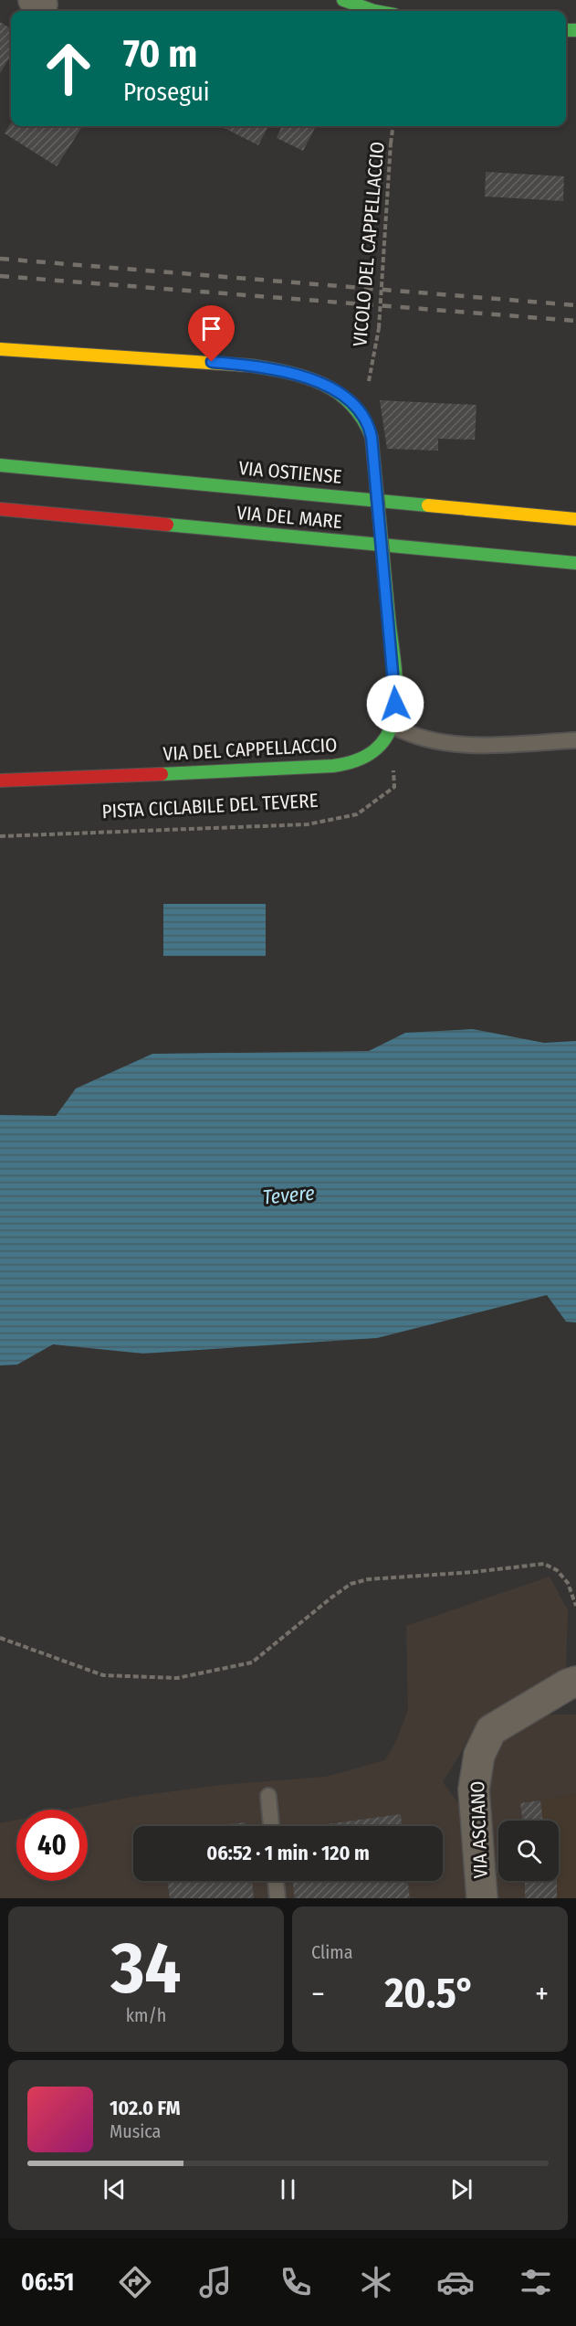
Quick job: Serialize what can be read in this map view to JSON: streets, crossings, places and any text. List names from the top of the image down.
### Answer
{
  "streets": {
    "main road": ["VIA OSTIENSE", "VIA DEL MARE", "VIA DEL CAPPELLACCIO"],
    "street": ["VIA ASCIANO"],
    "path": ["VICOLO DEL CAPPELLACCIO", "PISTA CICLABILE DEL TEVERE"]
  },
  "crossings": [
    ["VIA DEL CAPPELLACCIO", "PISTA CICLABILE DEL TEVERE"]
  ],
  "water": ["Tevere"],
  "page": {
    "turn": ["70 m", "Prosegui"],
    "limit": "40",
    "trip": "06:52 · 1 min · 120 m",
    "tile": [
      ["34", "km/h"],
      "Clima"
    ],
    "heat": ["−", "20.5°", "+"],
    "song": ["102.0 FM", "Musica"],
    "tabs": "06:51"
  }
}
